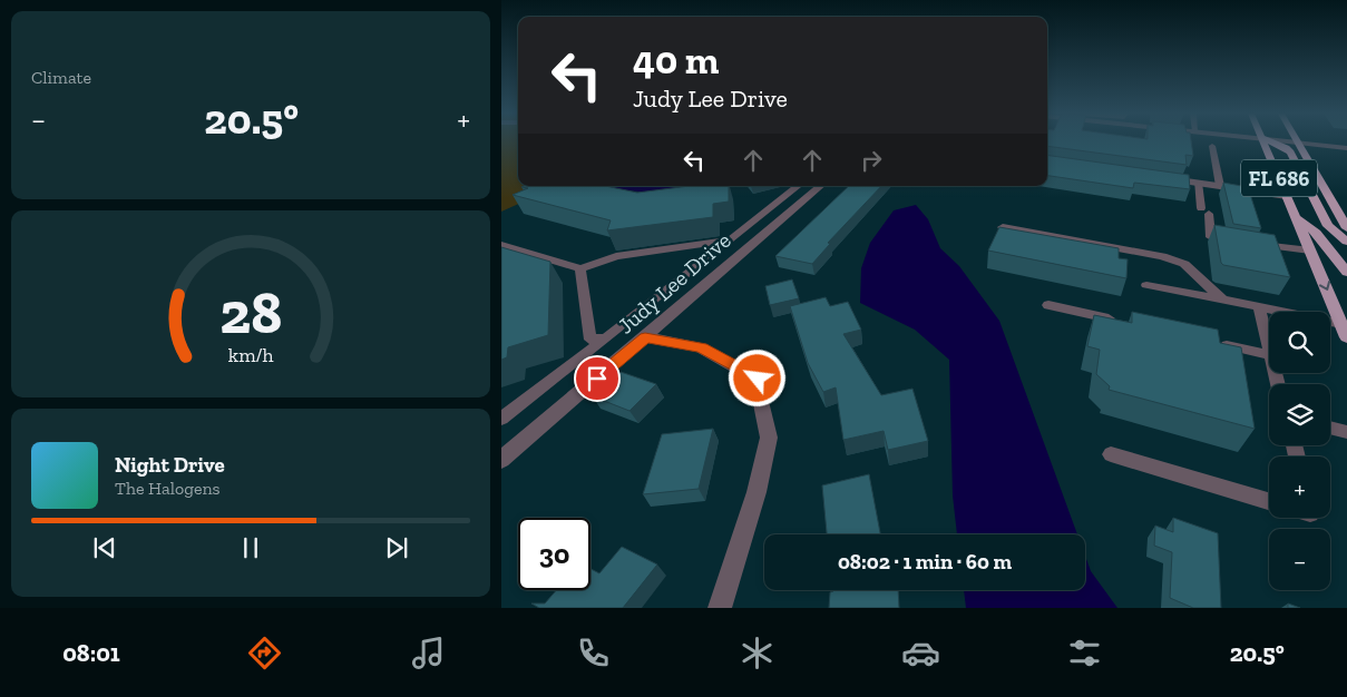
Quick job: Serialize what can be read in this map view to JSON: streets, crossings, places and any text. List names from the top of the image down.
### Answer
{
  "streets": {
    "main road": ["FL 686"],
    "street": ["Judy Lee Drive"]
  },
  "page": {
    "tile": "Climate",
    "turn": ["40 m", "Judy Lee Drive"],
    "heat": ["−", "20.5°", "+"],
    "map_buttons": ["+", "−"],
    "song": ["Night Drive", "The Halogens"],
    "limit": "30",
    "trip": "08:02 · 1 min · 60 m",
    "tabs": ["08:01", "20.5°"],
    "gauge": ["28", "km/h"]
  }
}
